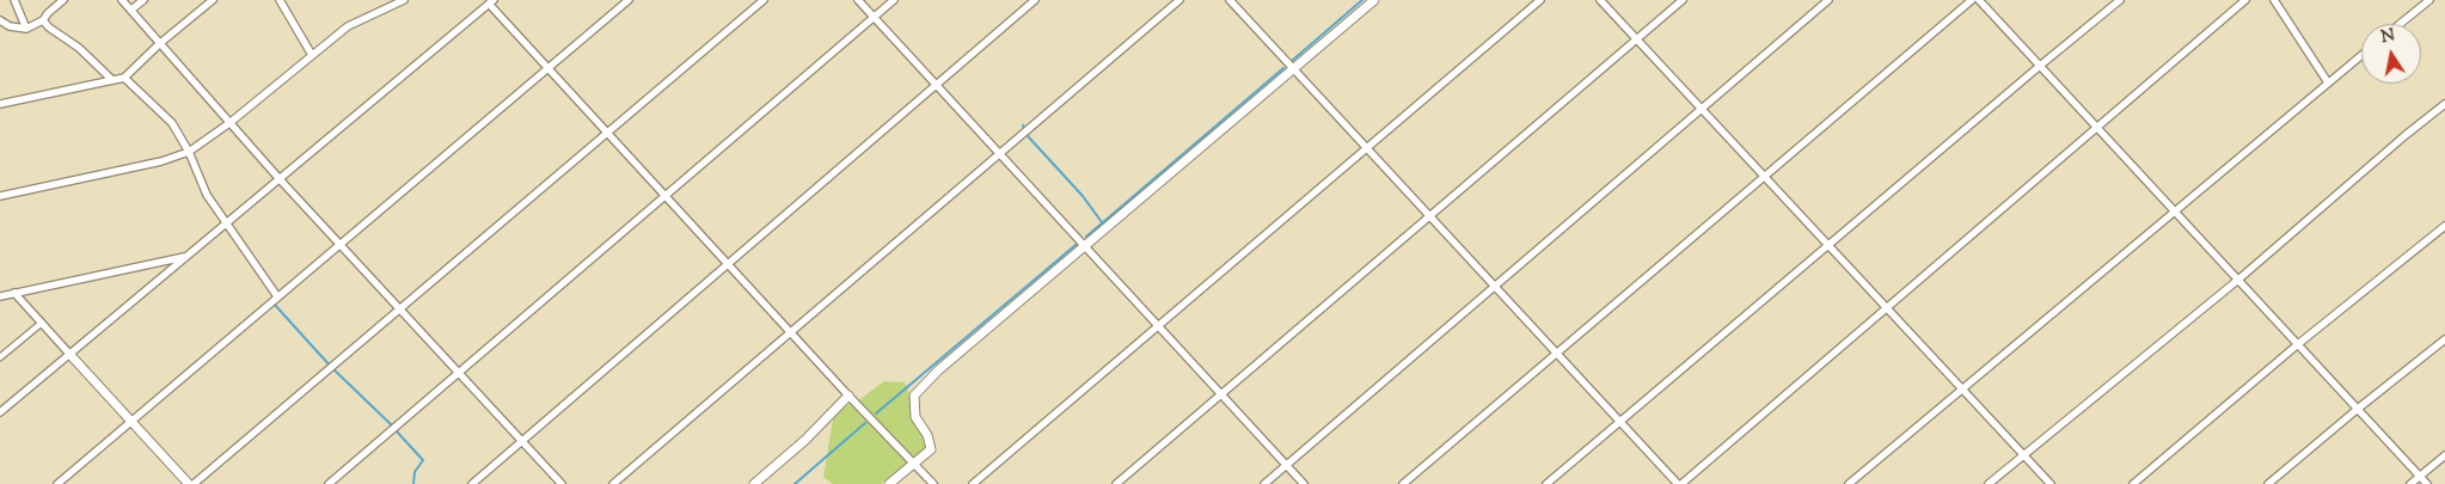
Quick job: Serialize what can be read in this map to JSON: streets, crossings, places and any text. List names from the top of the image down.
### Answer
{
  "north": "top"
}
